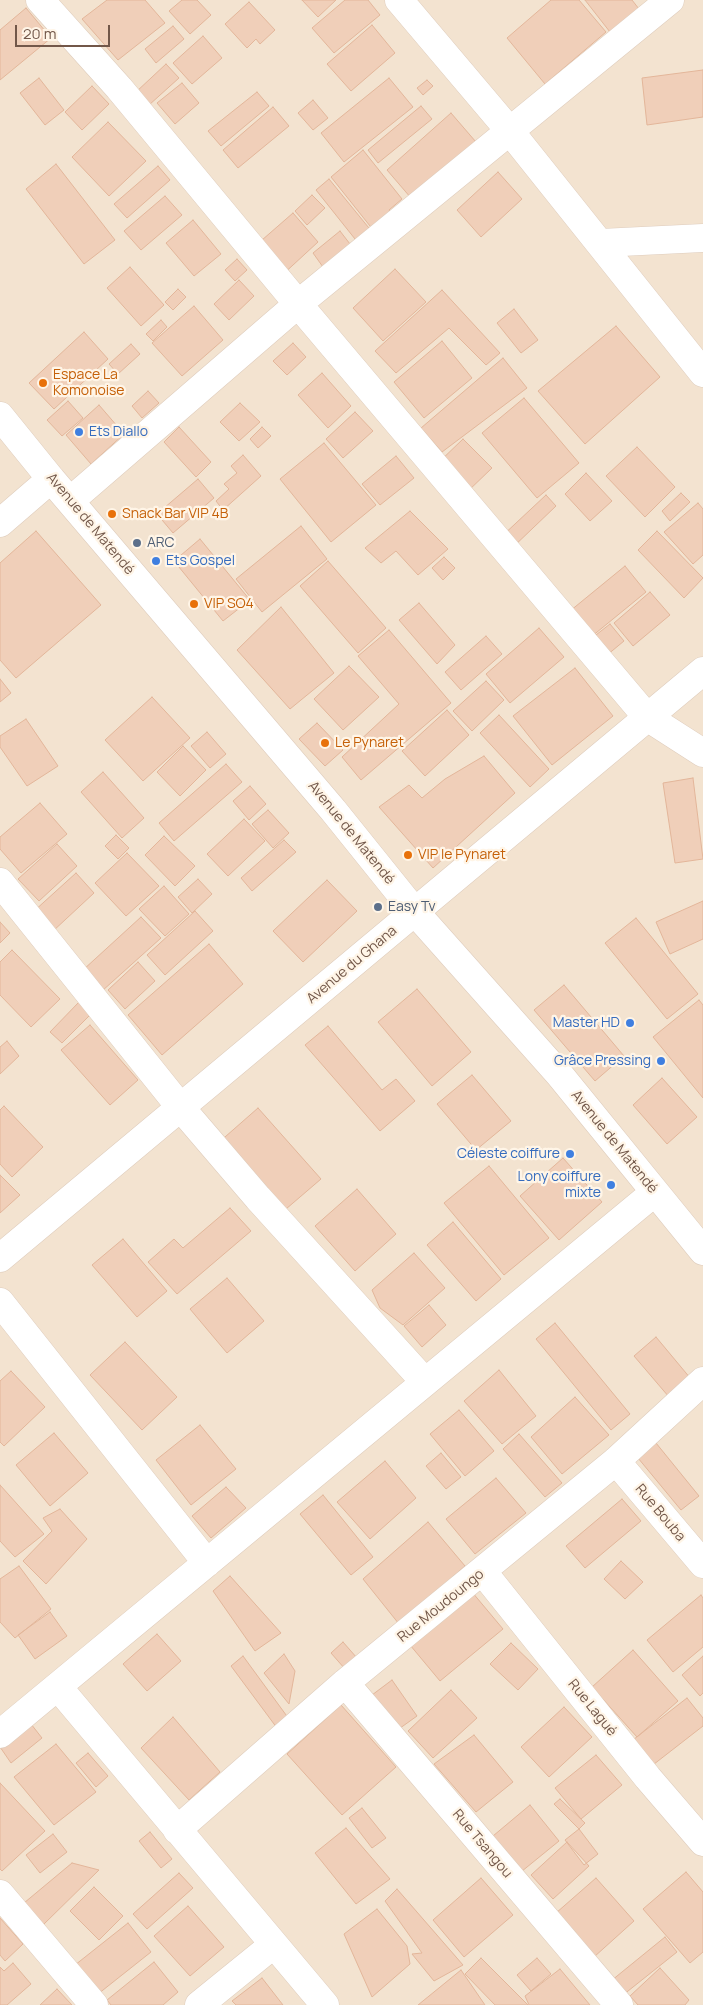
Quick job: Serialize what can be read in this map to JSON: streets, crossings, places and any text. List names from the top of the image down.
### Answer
{
  "streets": {
    "street": [
      "Avenue de Matendé",
      "Avenue du Ghana",
      "Rue Bouba",
      "Rue Moudoungo",
      "Rue Lagué",
      "Rue Tsangou"
    ]
  },
  "crossings": [
    ["Avenue de Matendé", "Avenue du Ghana"],
    ["Rue Bouba", "Rue Moudoungo"],
    ["Rue Moudoungo", "Rue Lagué"],
    ["Rue Moudoungo", "Rue Tsangou"]
  ],
  "places": [
    "Espace La Komonoise",
    "Ets Diallo",
    "Snack Bar VIP 4B",
    "ARC",
    "Ets Gospel",
    "VIP SO4",
    "Le Pynaret",
    "VIP le Pynaret",
    "Easy Tv",
    "Master HD",
    "Grâce Pressing",
    "Céleste coiffure",
    "Lony coiffure mixte"
  ],
  "scale_bar": "20 m"
}
